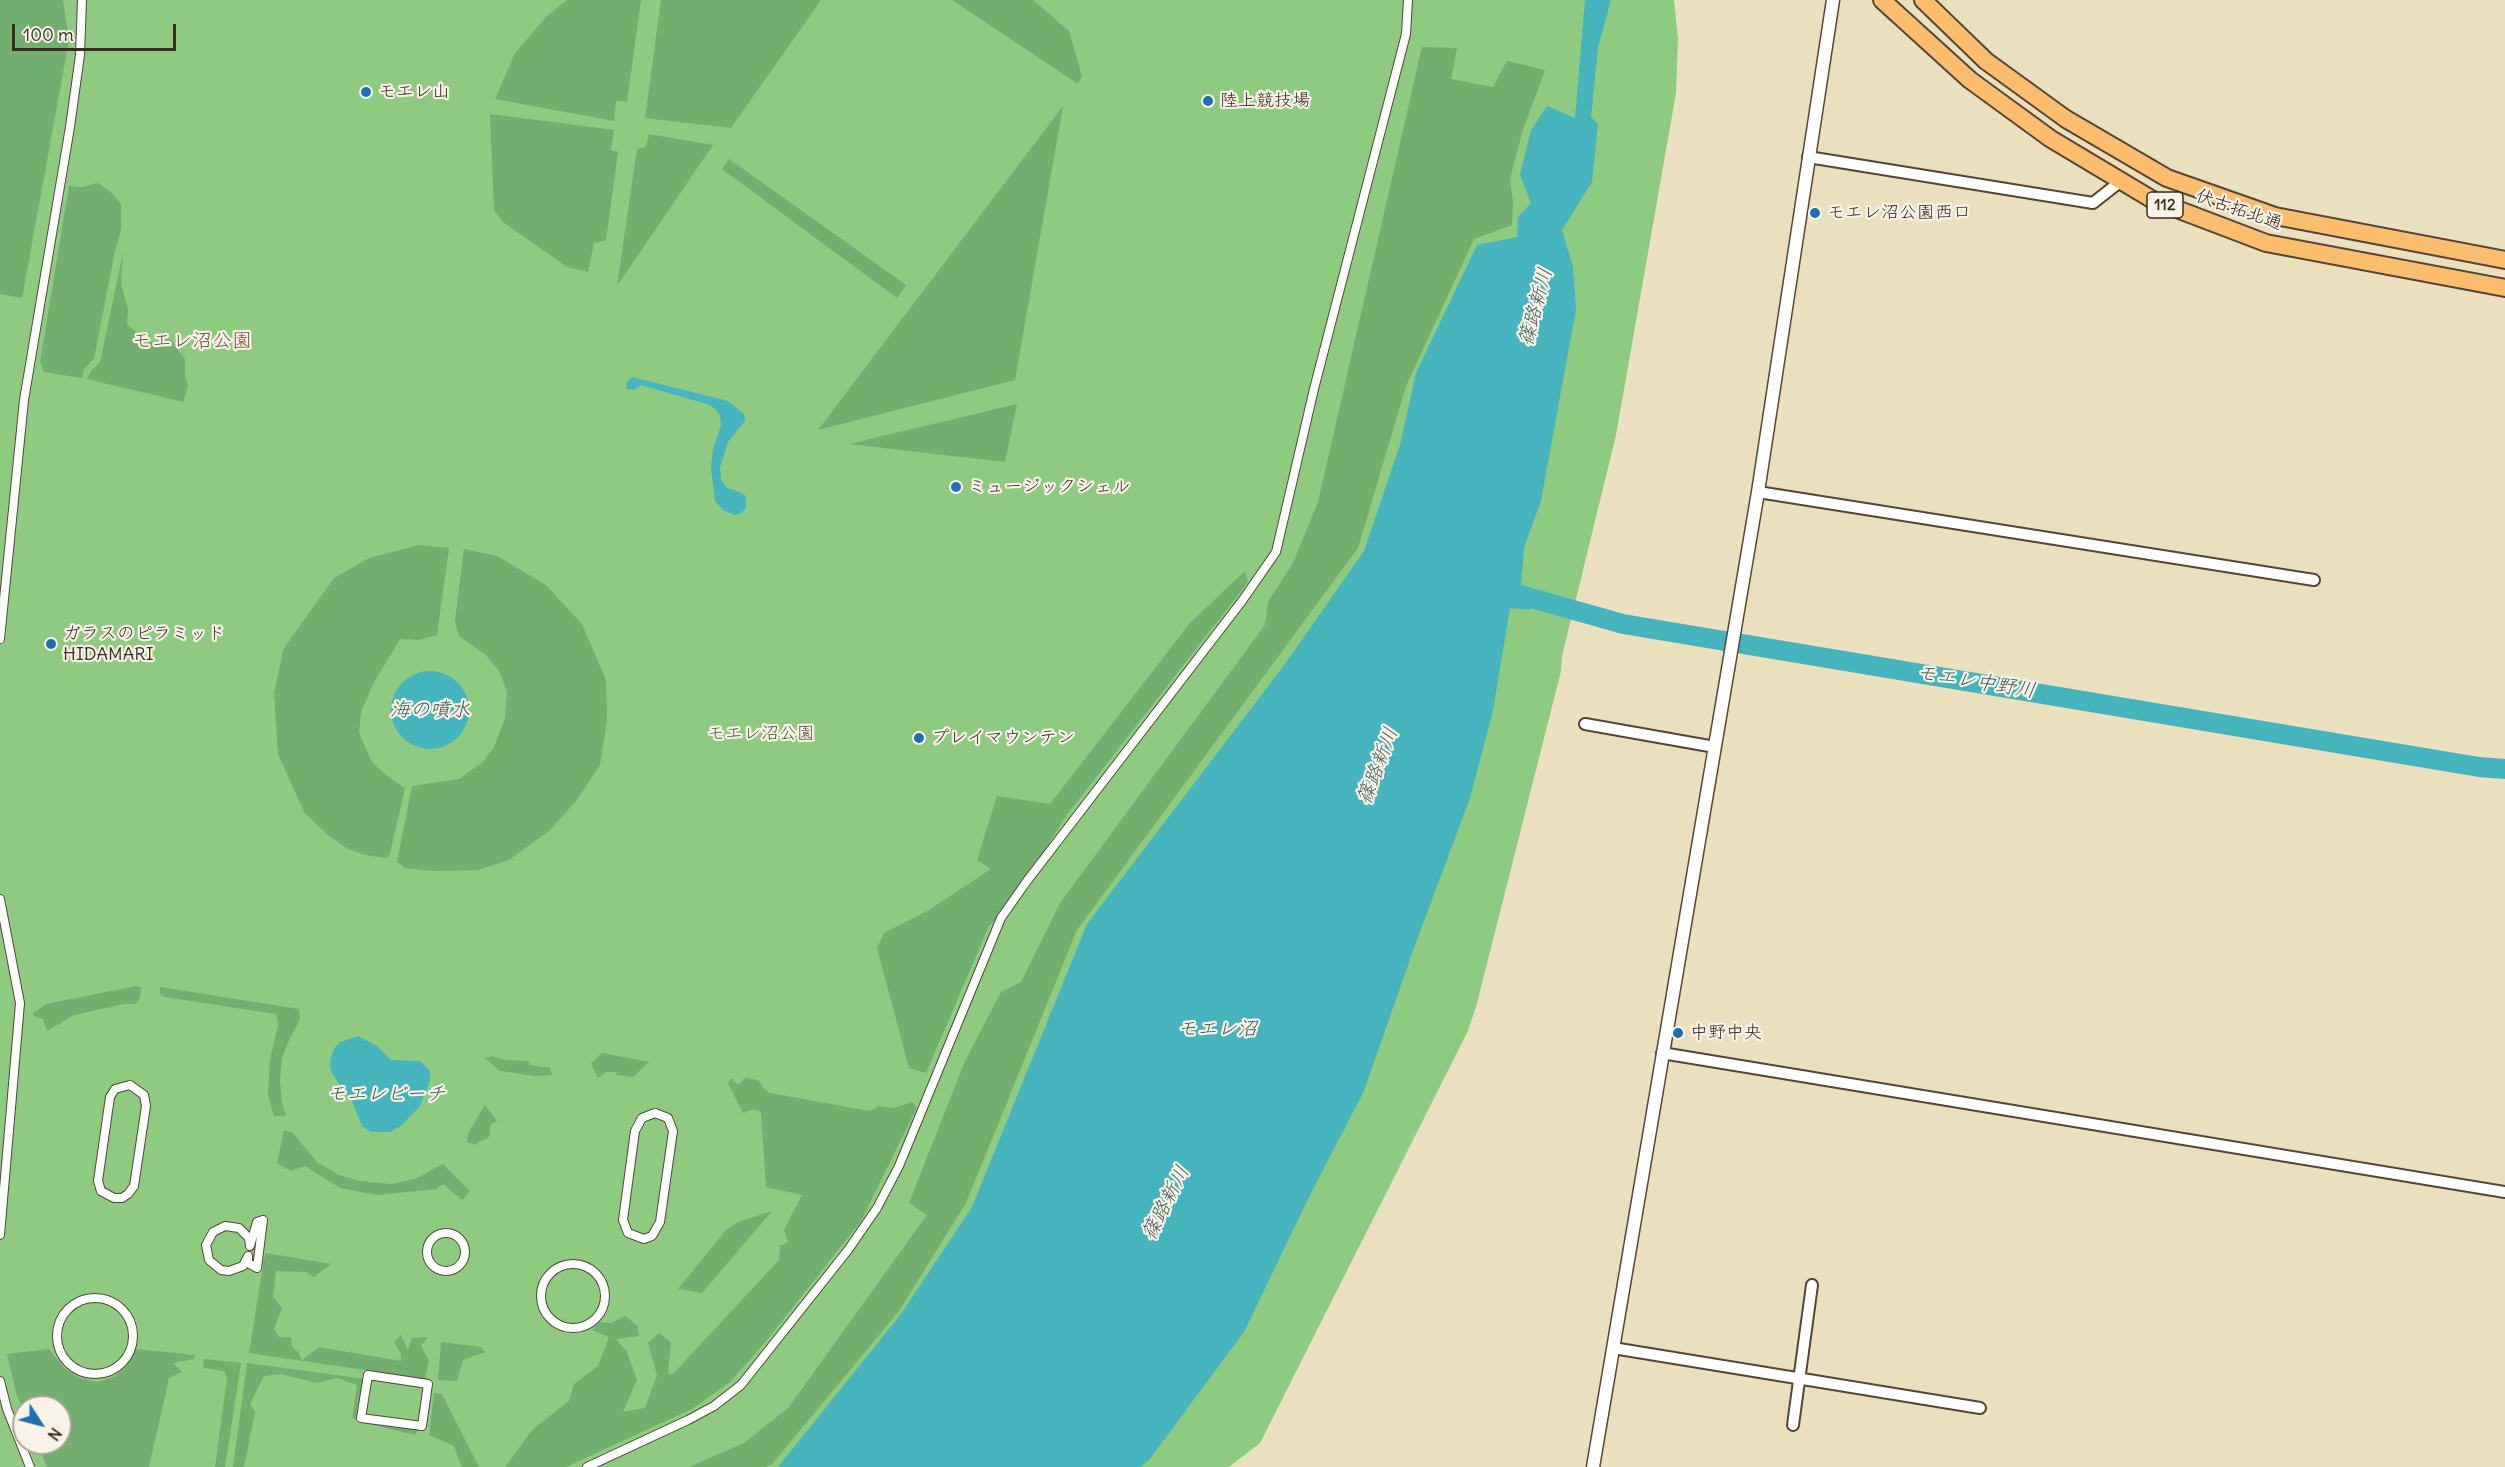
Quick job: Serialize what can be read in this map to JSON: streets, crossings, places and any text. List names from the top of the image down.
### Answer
{
  "streets": {
    "main road": ["112", "伏古拓北通"]
  },
  "districts": ["モエレ沼公園"],
  "water": [
    "篠路新川",
    "モエレ中野川",
    "海の噴水",
    "モエレ沼",
    "モエレビーチ"
  ],
  "parks": ["モエレ沼公園"],
  "places": [
    "モエレ山",
    "陸上競技場",
    "モエレ沼公園西口",
    "ミュージックシェル",
    "ガラスのピラミッド HIDAMARI",
    "プレイマウンテン",
    "中野中央"
  ],
  "scale_bar": "100 m",
  "north": "bottom right"
}
